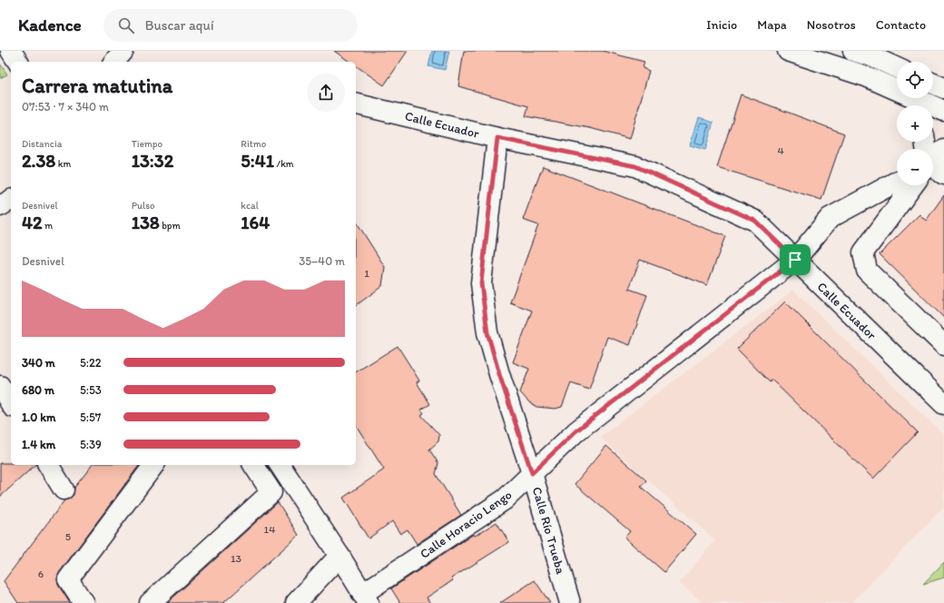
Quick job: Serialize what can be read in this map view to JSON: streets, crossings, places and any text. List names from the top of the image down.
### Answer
{
  "streets": {
    "street": ["Calle Ecuador", "Calle Horacio Lengo", "Calle Río Trueba"]
  },
  "crossings": [
    ["Calle Ecuador", "Calle Horacio Lengo"],
    ["Calle Ecuador", "Calle Río Trueba"],
    ["Calle Horacio Lengo", "Calle Río Trueba"]
  ],
  "house_numbers": [
    "4",
    "1",
    "14",
    "5",
    "13",
    "6"
  ],
  "page": {
    "header": "Kadence",
    "search": "Buscar aquí",
    "nav": [
      "Inicio",
      "Mapa",
      "Nosotros",
      "Contacto"
    ],
    "map_buttons": ["+", "−"],
    "heading": ["Carrera matutina", "07:53 · 7 × 340 m"],
    "stats": [
      ["Distancia", "2.38 km"],
      ["Tiempo", "13:32"],
      ["Ritmo", "5:41 /km"],
      ["Desnivel", "42 m"],
      ["Pulso", "138 bpm"],
      ["kcal", "164"]
    ],
    "chart": ["Desnivel", "35–40 m"],
    "list": [
      {
        "name": "340 m",
        "note": "5:22"
      },
      {
        "name": "680 m",
        "note": "5:53"
      },
      {
        "name": "1.0 km",
        "note": "5:57"
      },
      {
        "name": "1.4 km",
        "note": "5:39"
      }
    ]
  }
}
